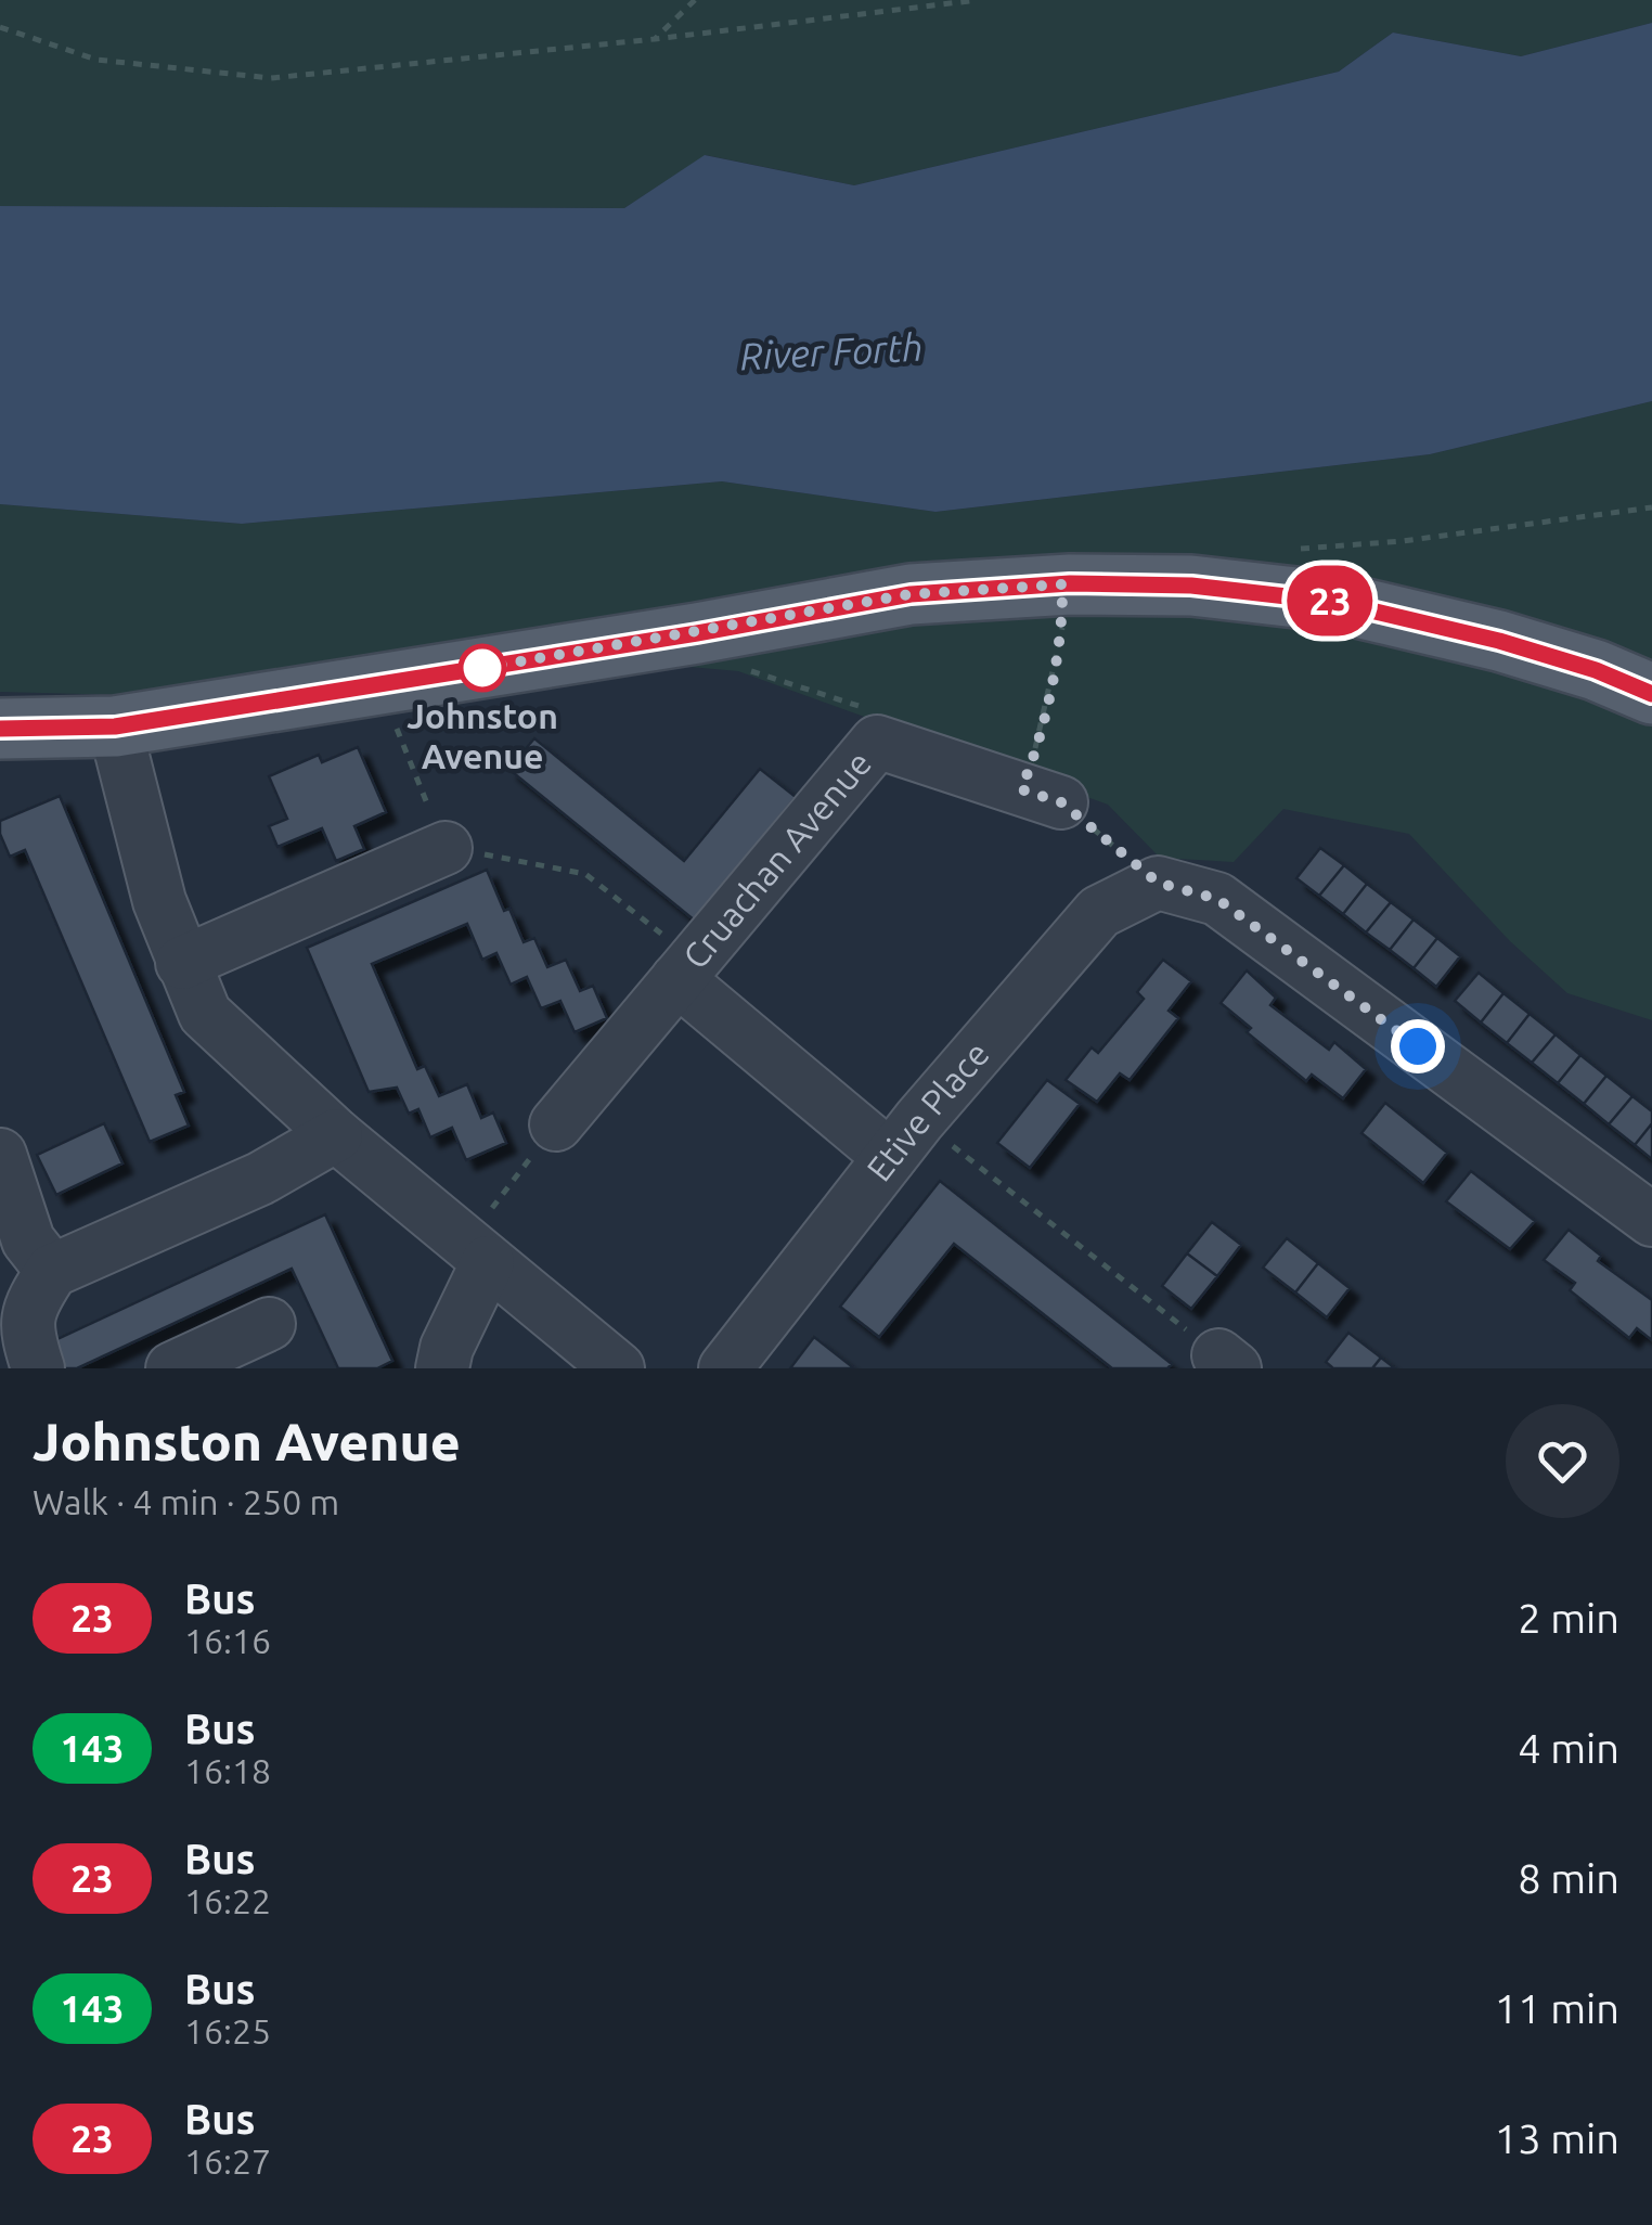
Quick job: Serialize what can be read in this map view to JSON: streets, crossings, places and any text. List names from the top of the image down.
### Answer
{
  "streets": {
    "street": ["Cruachan Avenue", "Etive Place"]
  },
  "crossings": [
    ["Cruachan Avenue", "Etive Place"]
  ],
  "water": ["River Forth"],
  "places": ["Johnston Avenue"],
  "lines": ["bus line 23"],
  "page": {
    "on_map": "23",
    "heading": ["Johnston Avenue", "Walk · 4 min · 250 m"],
    "list": [
      {
        "mark": "23",
        "name": "Bus",
        "note": "16:16",
        "value": "2 min"
      },
      {
        "mark": "143",
        "name": "Bus",
        "note": "16:18",
        "value": "4 min"
      },
      {
        "mark": "23",
        "name": "Bus",
        "note": "16:22",
        "value": "8 min"
      },
      {
        "mark": "143",
        "name": "Bus",
        "note": "16:25",
        "value": "11 min"
      },
      {
        "mark": "23",
        "name": "Bus",
        "note": "16:27",
        "value": "13 min"
      }
    ]
  }
}
